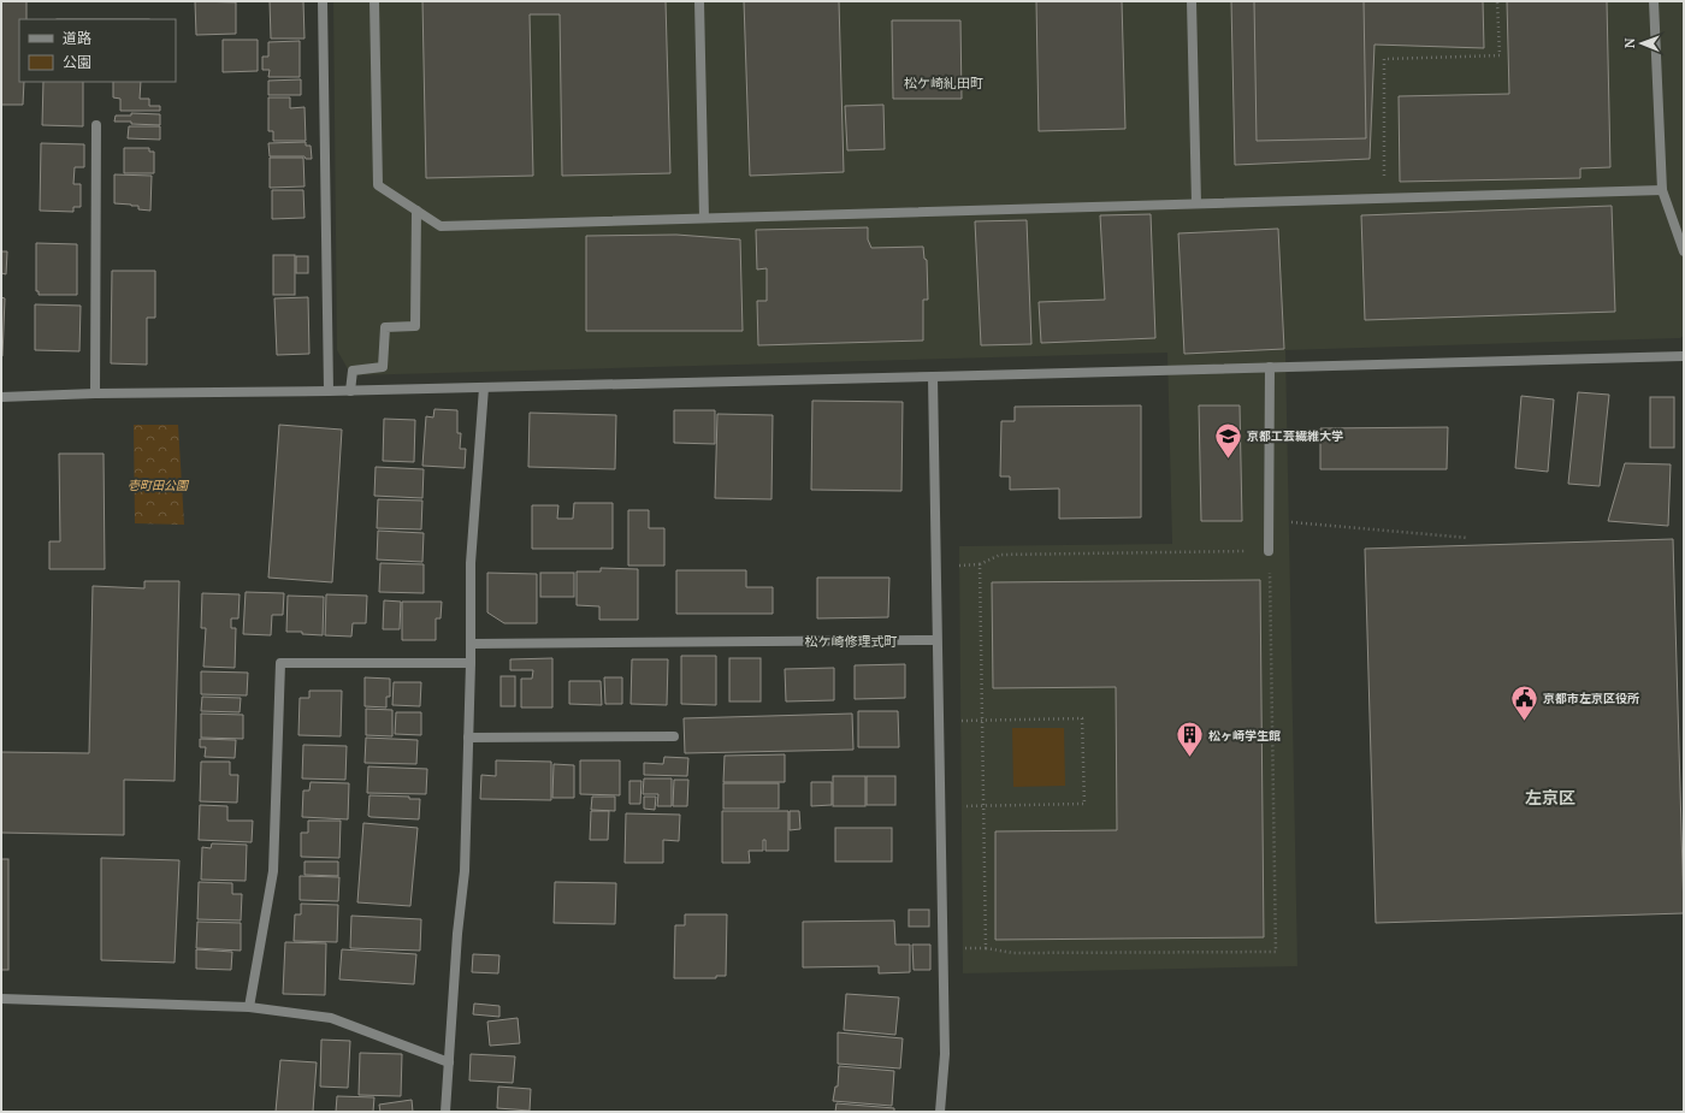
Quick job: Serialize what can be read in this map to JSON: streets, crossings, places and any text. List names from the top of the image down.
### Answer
{
  "districts": ["松ケ崎糺田町", "松ケ崎修理式町", "左京区"],
  "parks": ["壱町田公園"],
  "places": {
    "school or university": ["京都工芸繊維大学"],
    "public building": ["京都市左京区役所"],
    "building": ["松ヶ崎学生館"]
  },
  "legend": ["道路", "公園"],
  "north": "left"
}
